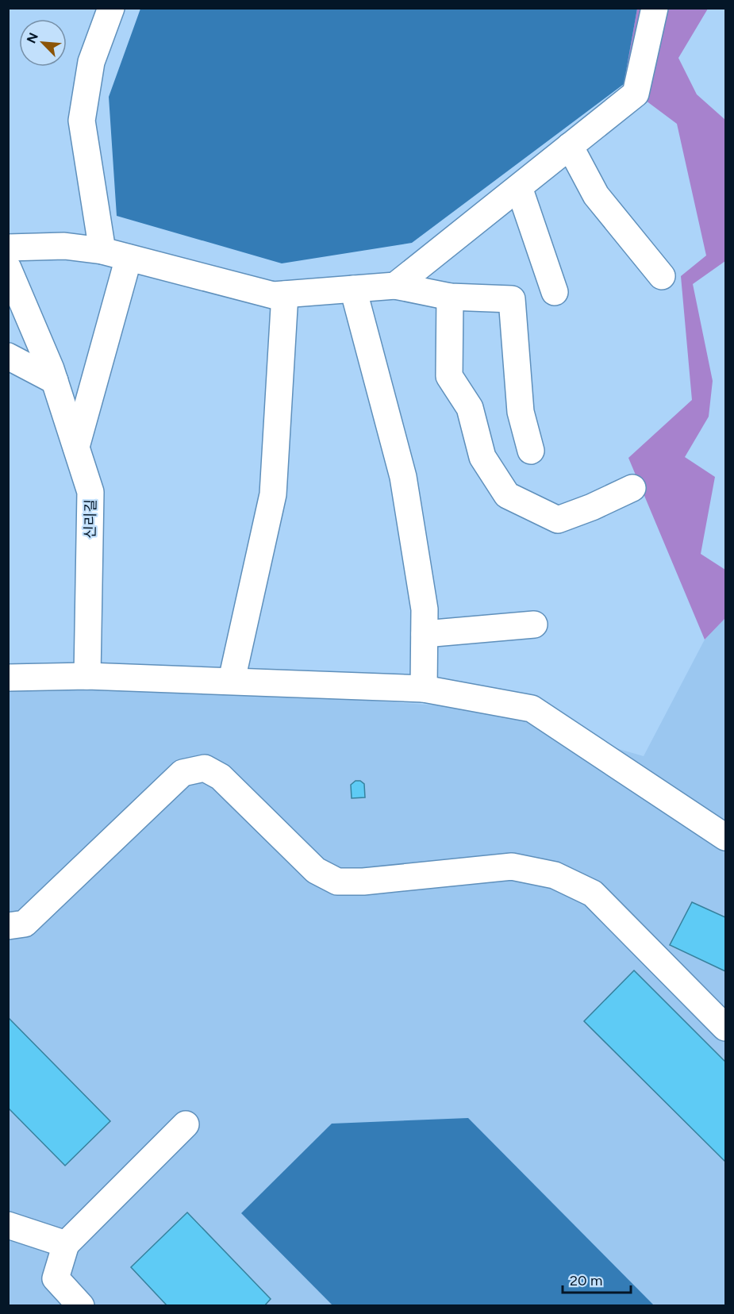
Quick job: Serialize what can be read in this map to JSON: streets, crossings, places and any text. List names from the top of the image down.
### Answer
{
  "streets": {
    "street": ["신리길"]
  },
  "scale_bar": "20 m",
  "north": "top left"
}
